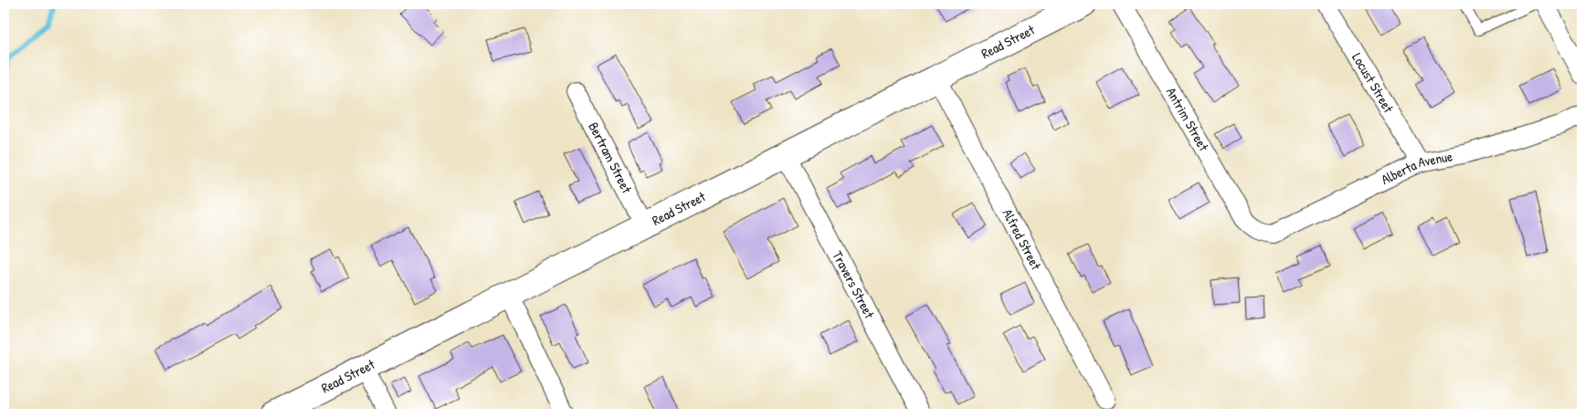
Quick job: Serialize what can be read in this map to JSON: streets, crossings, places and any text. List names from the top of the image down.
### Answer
{
  "streets": {
    "main road": ["Read Street"],
    "street": [
      "Locust Street",
      "Antrim Street",
      "Bertram Street",
      "Alberta Avenue",
      "Alfred Street",
      "Travers Street"
    ]
  },
  "crossings": [
    ["Read Street", "Bertram Street"],
    ["Read Street", "Alfred Street"],
    ["Read Street", "Travers Street"],
    ["Locust Street", "Alberta Avenue"],
    ["Antrim Street", "Alberta Avenue"]
  ]
}
